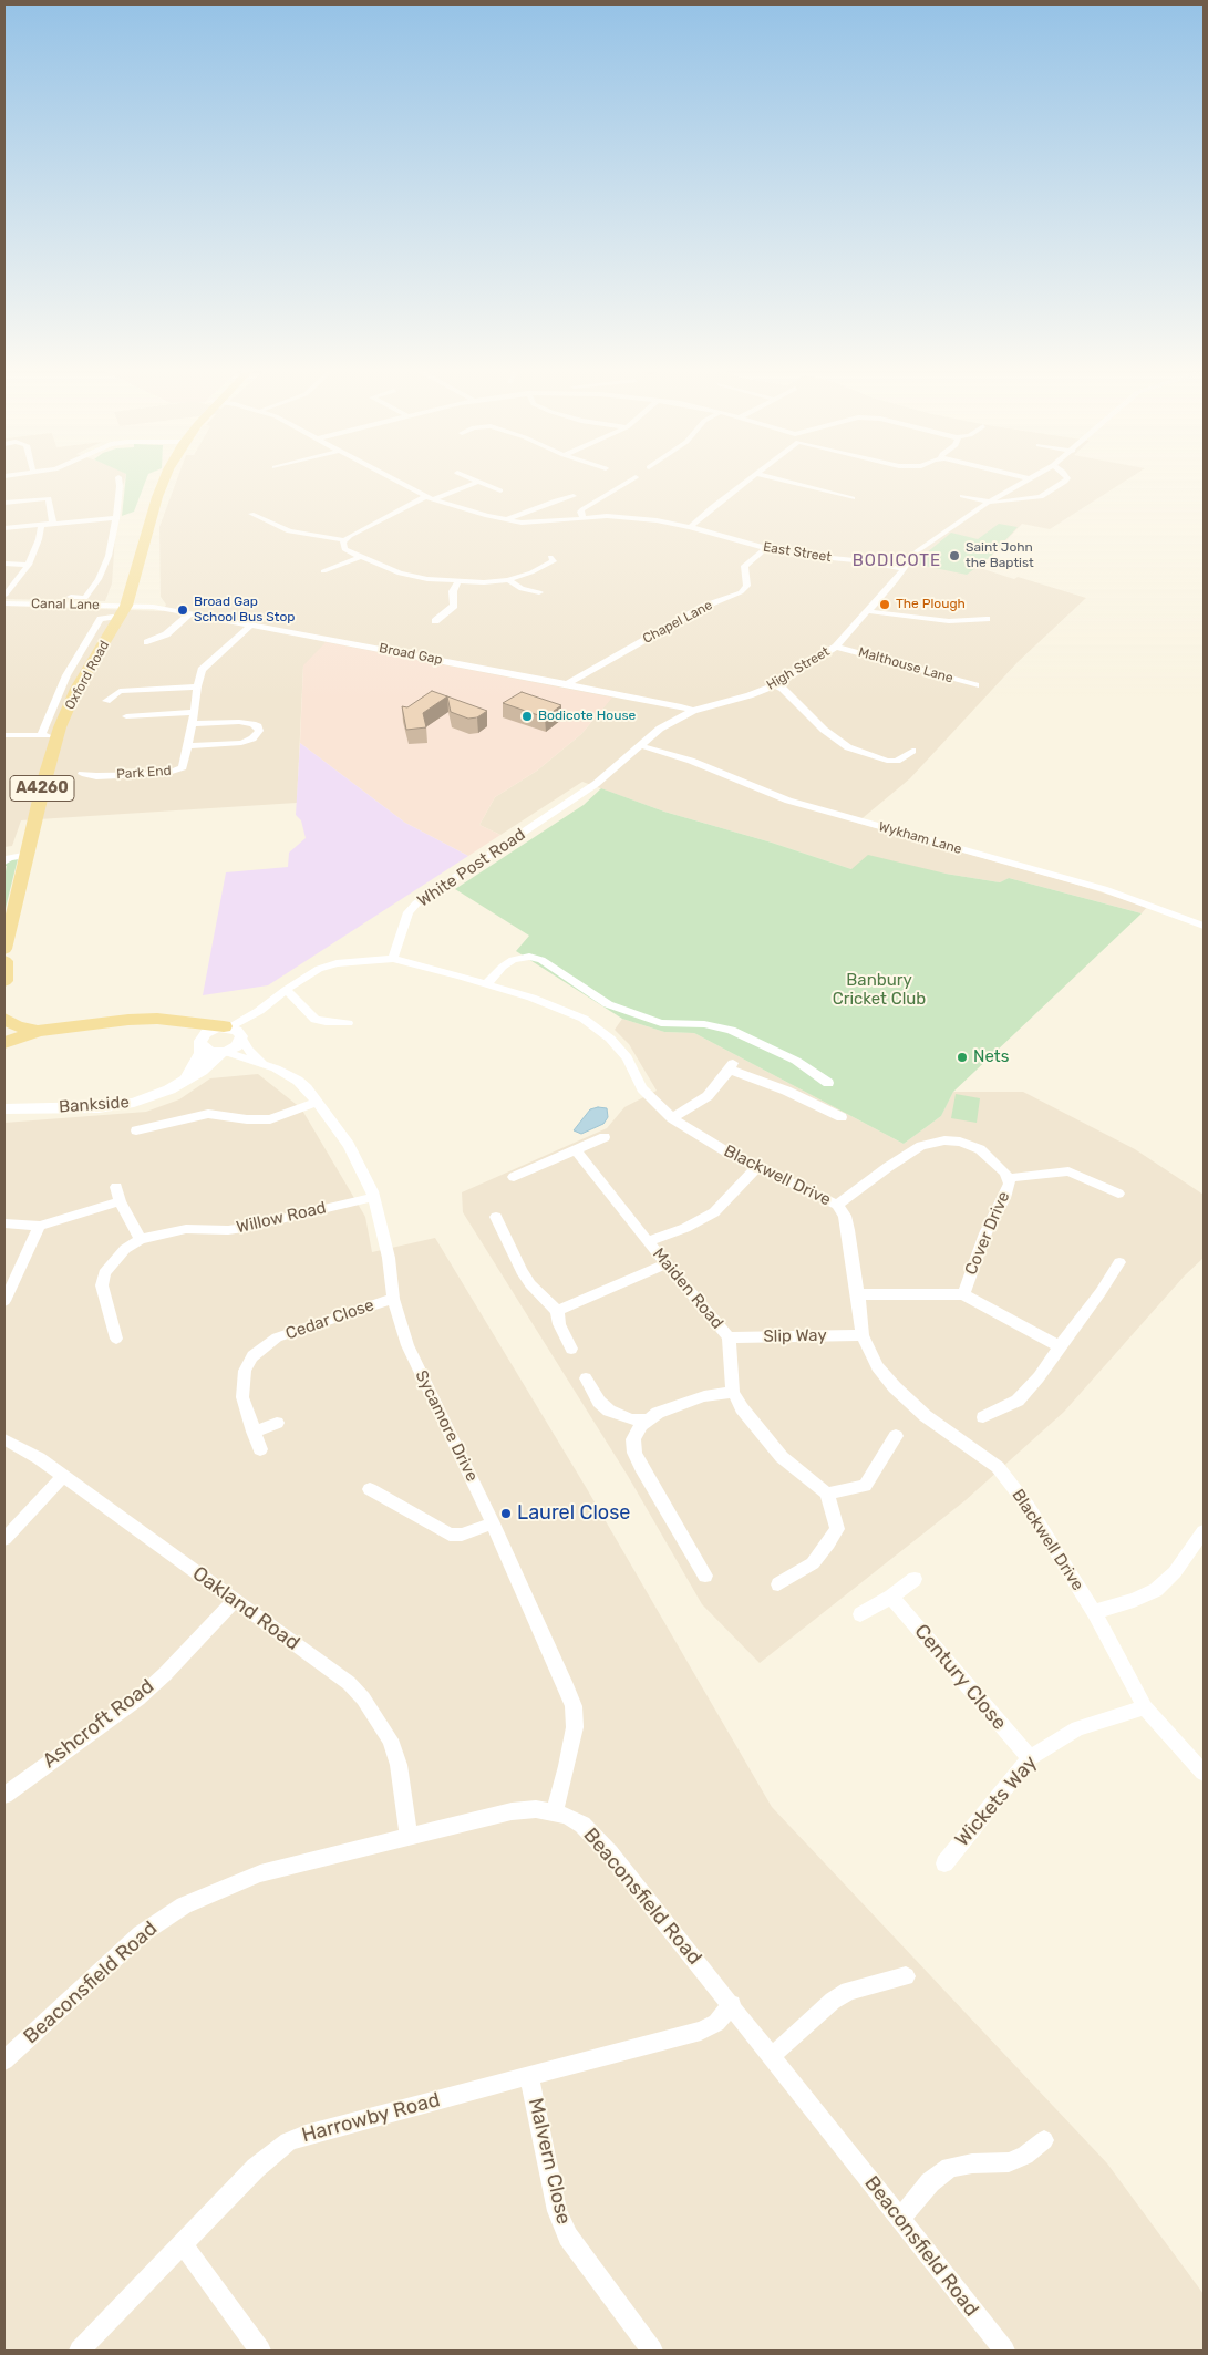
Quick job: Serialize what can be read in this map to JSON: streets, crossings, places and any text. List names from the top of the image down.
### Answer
{
  "streets": {
    "main road": ["Oxford Road", "A4260"],
    "street": [
      "East Street",
      "Canal Lane",
      "Chapel Lane",
      "Broad Gap",
      "Malthouse Lane",
      "High Street",
      "Park End",
      "Wykham Lane",
      "White Post Road",
      "Bankside",
      "Blackwell Drive",
      "Willow Road",
      "Cover Drive",
      "Maiden Road",
      "Cedar Close",
      "Slip Way",
      "Sycamore Drive",
      "Oakland Road",
      "Century Close",
      "Ashcroft Road",
      "Wickets Way",
      "Beaconsfield Road",
      "Harrowby Road",
      "Malvern Close"
    ]
  },
  "crossings": [
    ["East Street", "Chapel Lane"],
    ["East Street", "High Street"],
    ["Canal Lane", "Broad Gap"],
    ["Canal Lane", "Oxford Road"],
    ["Chapel Lane", "Broad Gap"],
    ["Broad Gap", "High Street"],
    ["Broad Gap", "Oxford Road"],
    ["Broad Gap", "Park End"],
    ["Malthouse Lane", "High Street"],
    ["High Street", "Wykham Lane"],
    ["High Street", "White Post Road"],
    ["Wykham Lane", "White Post Road"],
    ["White Post Road", "Blackwell Drive"],
    ["Bankside", "Sycamore Drive"],
    ["Blackwell Drive", "Cover Drive"],
    ["Blackwell Drive", "Slip Way"],
    ["Blackwell Drive", "Wickets Way"],
    ["Willow Road", "Sycamore Drive"],
    ["Maiden Road", "Slip Way"],
    ["Cedar Close", "Sycamore Drive"],
    ["Sycamore Drive", "Beaconsfield Road"],
    ["Oakland Road", "Ashcroft Road"],
    ["Oakland Road", "Beaconsfield Road"],
    ["Century Close", "Wickets Way"],
    ["Beaconsfield Road", "Harrowby Road"],
    ["Harrowby Road", "Malvern Close"]
  ],
  "districts": ["BODICOTE"],
  "parks": ["Banbury Cricket Club"],
  "places": [
    "Saint John the Baptist",
    "The Plough",
    "Broad Gap School Bus Stop",
    "Bodicote House",
    "Nets",
    "Laurel Close"
  ]
}
